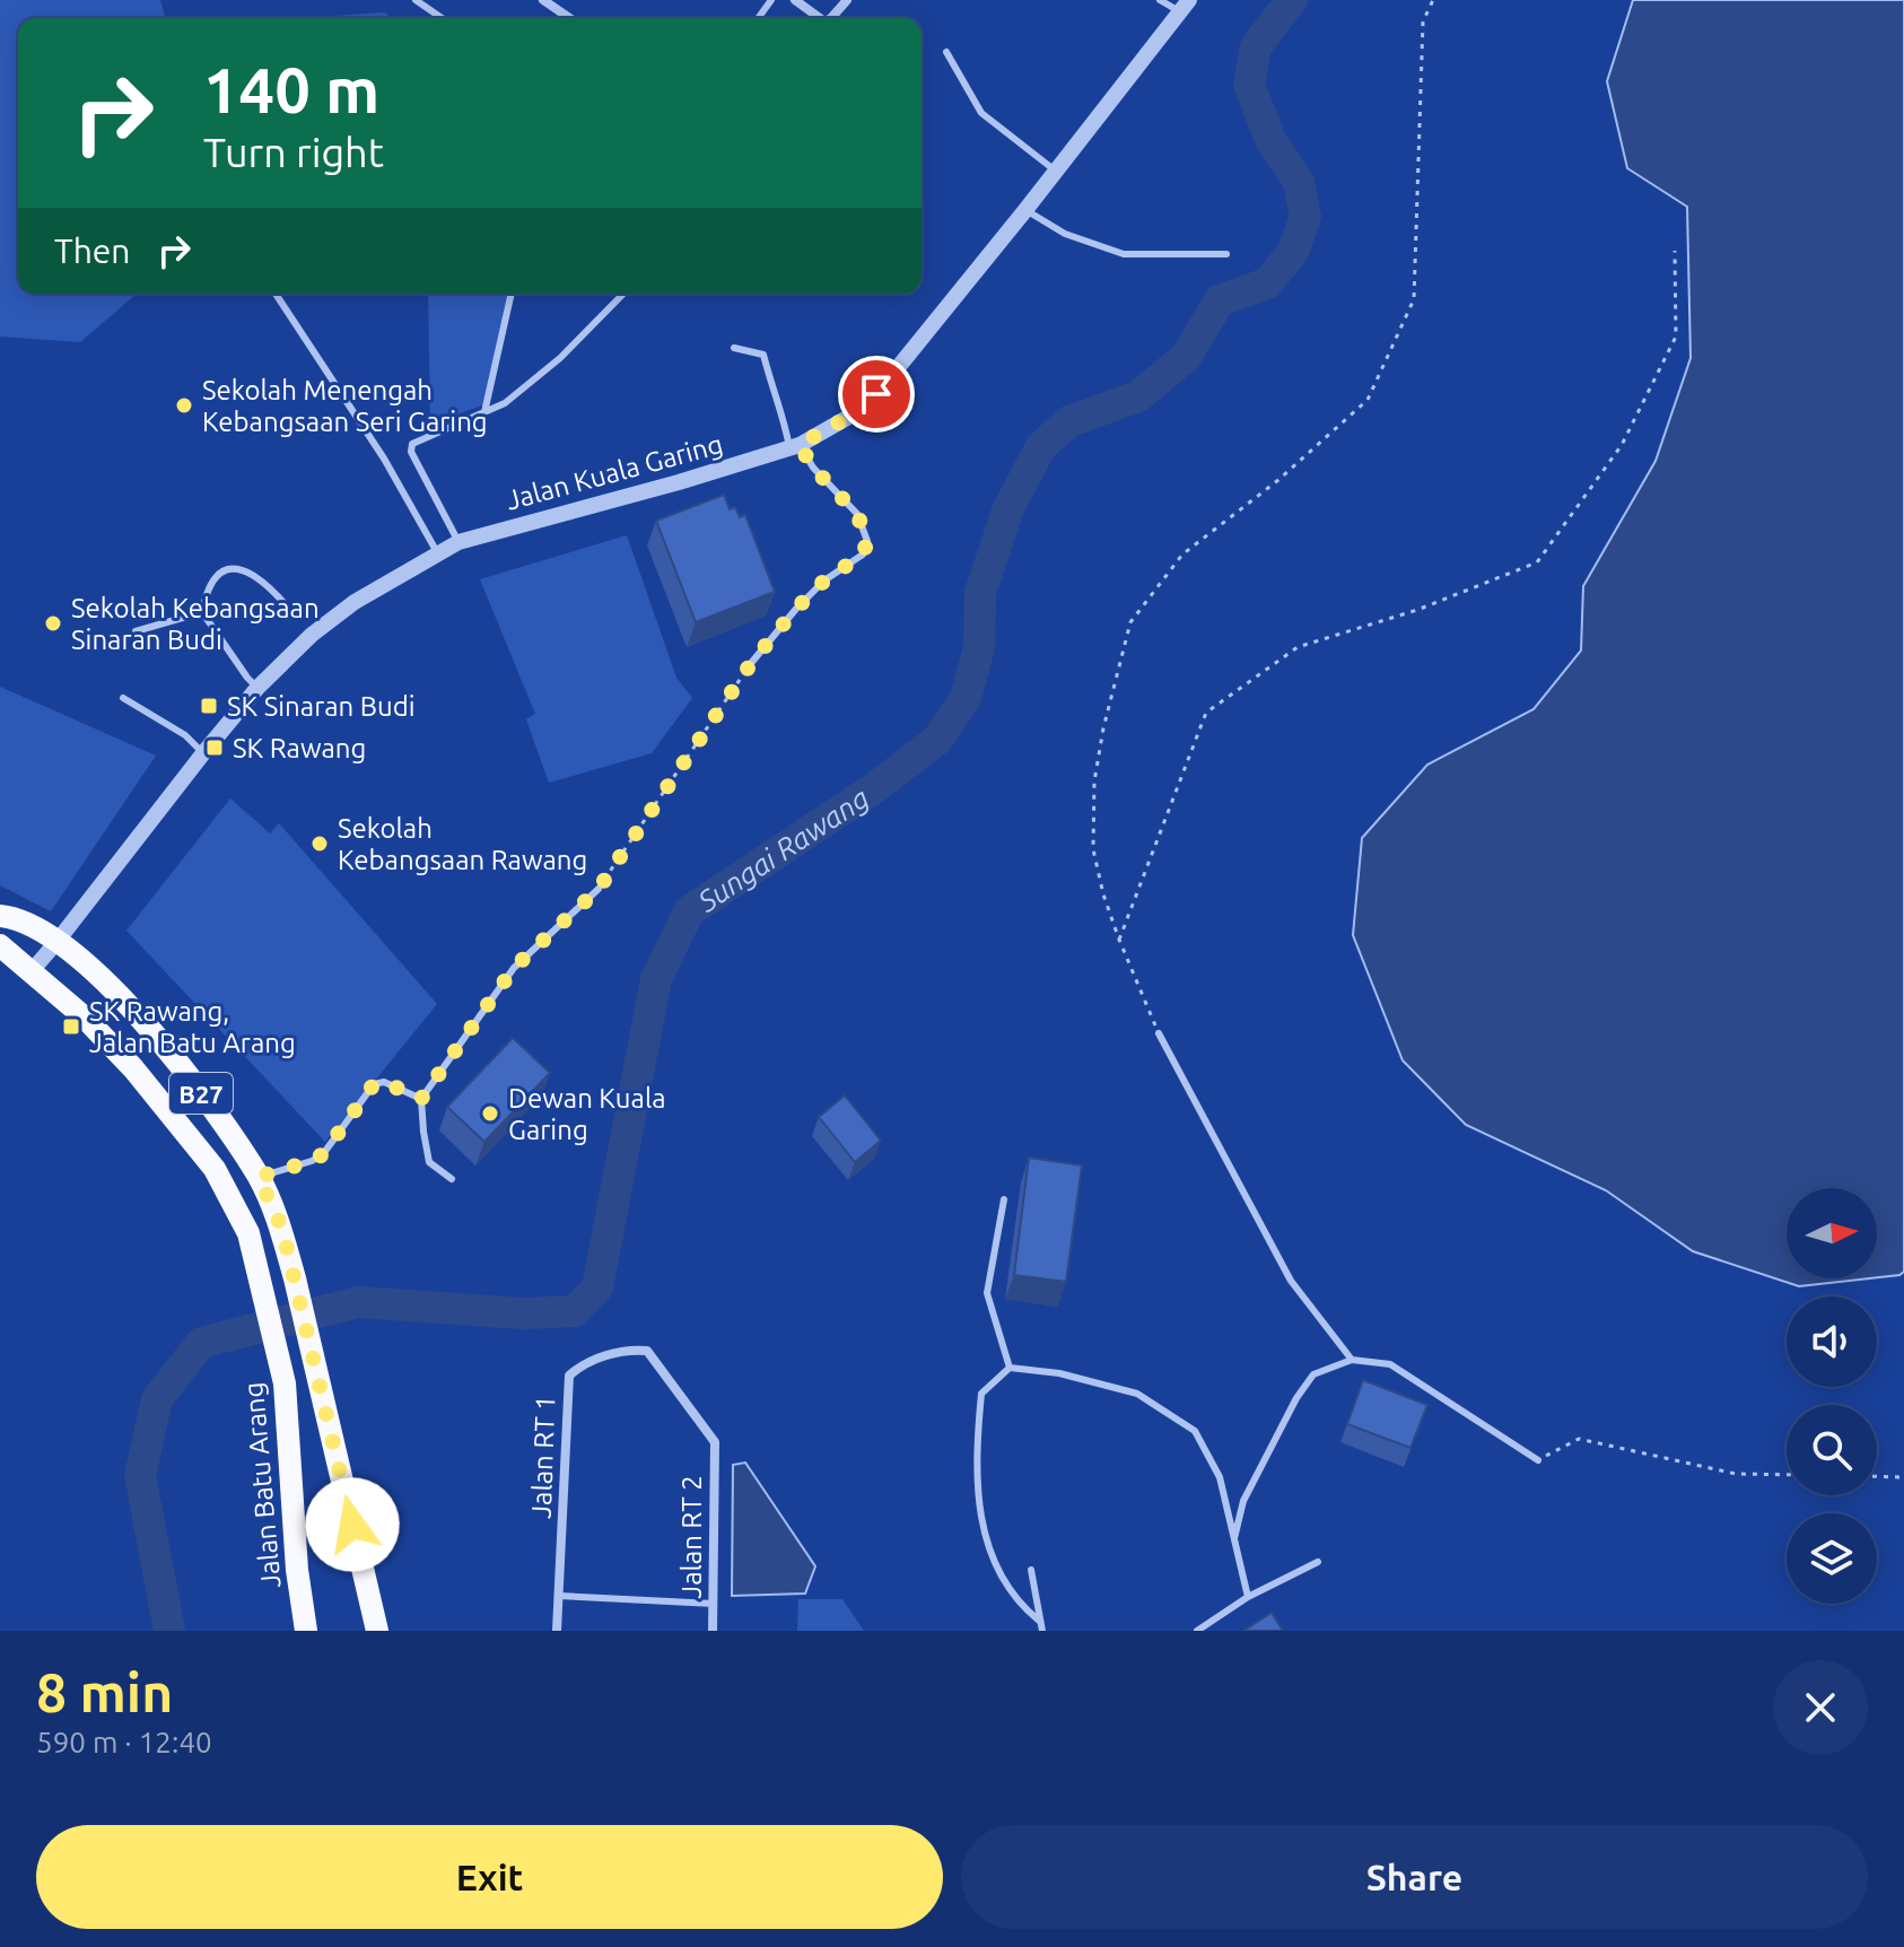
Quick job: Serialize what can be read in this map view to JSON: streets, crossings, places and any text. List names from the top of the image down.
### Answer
{
  "streets": {
    "main road": ["B27", "Jalan Batu Arang"],
    "street": ["Jalan Kuala Garing", "Jalan RT 1", "Jalan RT 2"]
  },
  "crossings": [
    ["Jalan Kuala Garing", "B27"],
    ["Jalan Kuala Garing", "Jalan Batu Arang"],
    ["Jalan RT 1", "Jalan RT 2"]
  ],
  "water": ["Sungai Rawang"],
  "places": {
    "other": [
      "Sekolah Menengah Kebangsaan Seri Garing",
      "Sekolah Kebangsaan Sinaran Budi",
      "Sekolah Kebangsaan Rawang",
      "Dewan Kuala Garing"
    ],
    "transit": ["SK Sinaran Budi", "SK Rawang", "SK Rawang, Jalan Batu Arang"]
  },
  "north": "right",
  "page": {
    "turn": ["140 m", "Turn right"],
    "then": "Then",
    "heading": ["8 min", "590 m · 12:40"],
    "buttons": ["Exit", "Share"]
  }
}
